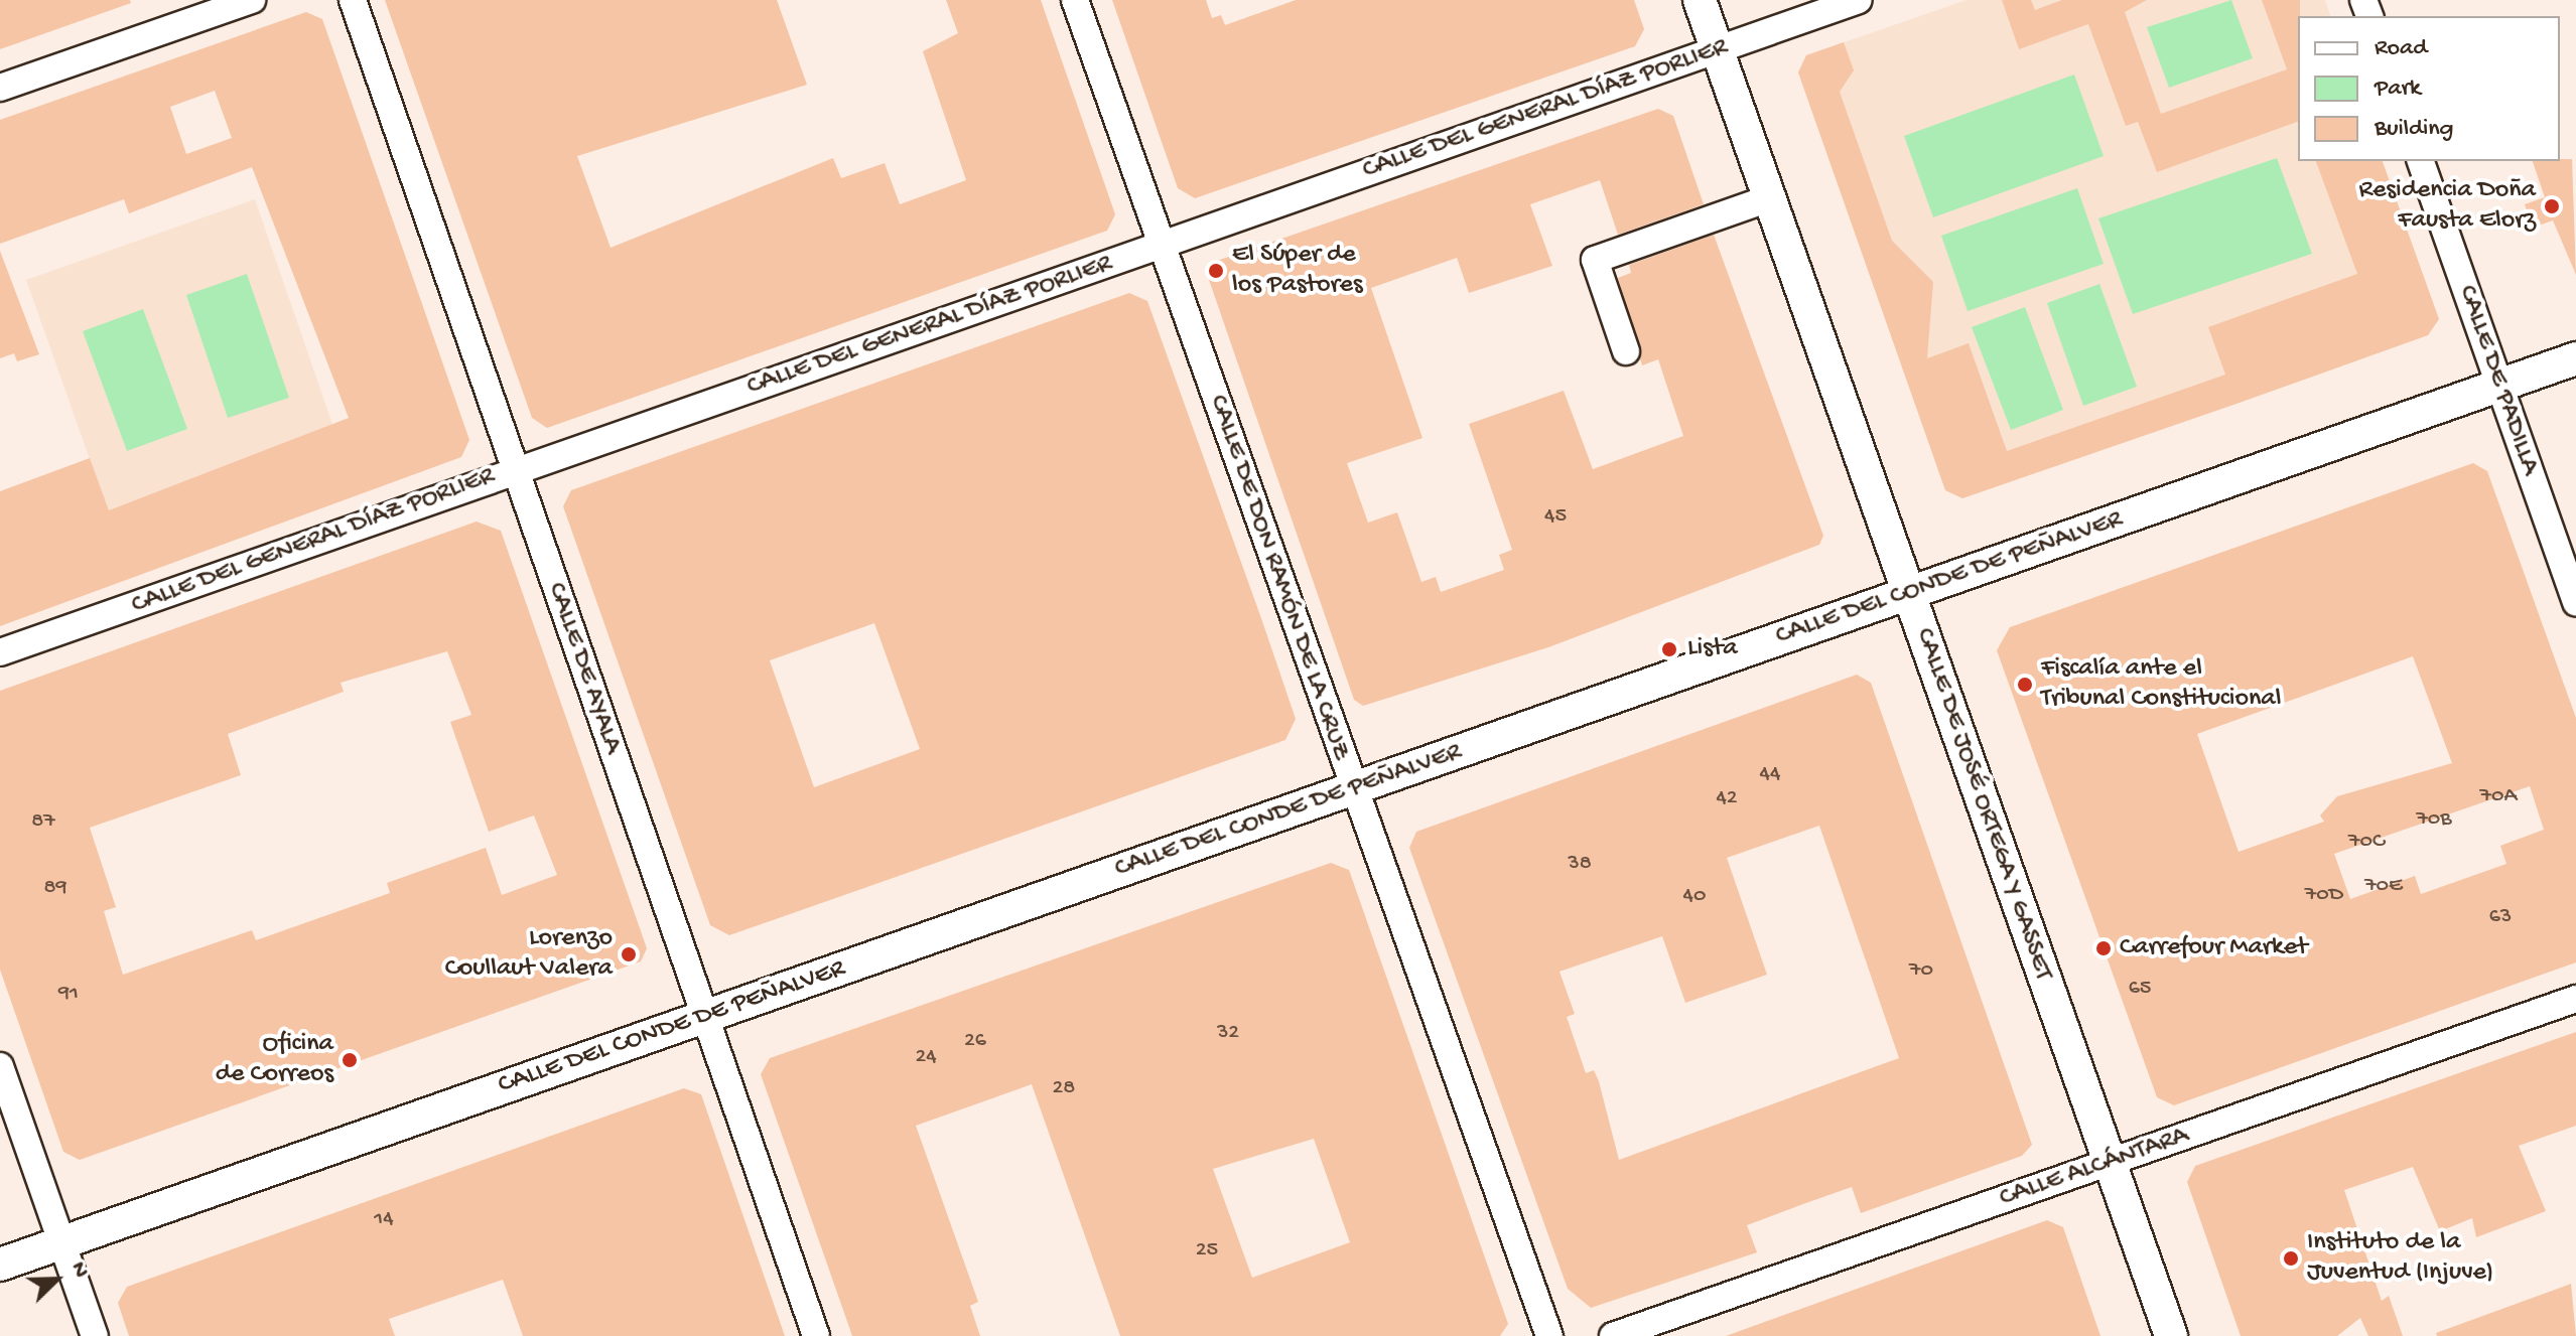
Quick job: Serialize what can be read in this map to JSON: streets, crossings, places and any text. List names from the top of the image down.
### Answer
{
  "streets": {
    "street": [
      "CALLE DEL GENERAL DÍAZ PORLIER",
      "CALLE DE PADILLA",
      "CALLE DE DON RAMÓN DE LA CRUZ",
      "CALLE DEL CONDE DE PEÑALVER",
      "CALLE DE AYALA",
      "CALLE DE JOSÉ ORTEGA Y GASSET",
      "CALLE ALCÁNTARA"
    ]
  },
  "crossings": [
    ["CALLE DEL GENERAL DÍAZ PORLIER", "CALLE DE DON RAMÓN DE LA CRUZ"],
    ["CALLE DEL GENERAL DÍAZ PORLIER", "CALLE DE AYALA"],
    ["CALLE DEL GENERAL DÍAZ PORLIER", "CALLE DE JOSÉ ORTEGA Y GASSET"],
    ["CALLE DE PADILLA", "CALLE DEL CONDE DE PEÑALVER"],
    ["CALLE DE DON RAMÓN DE LA CRUZ", "CALLE DEL CONDE DE PEÑALVER"],
    ["CALLE DEL CONDE DE PEÑALVER", "CALLE DE AYALA"],
    ["CALLE DEL CONDE DE PEÑALVER", "CALLE DE JOSÉ ORTEGA Y GASSET"],
    ["CALLE DE JOSÉ ORTEGA Y GASSET", "CALLE ALCÁNTARA"]
  ],
  "places": [
    "Residencia Doña Fausta Elorz",
    "El Súper de los Pastores",
    "Lista",
    "Fiscalía ante el Tribunal Constitucional",
    "Carrefour Market",
    "Lorenzo Coullaut Valera",
    "Oficina de Correos",
    "Instituto de la Juventud (Injuve)"
  ],
  "house_numbers": [
    "45",
    "44",
    "70A",
    "42",
    "70B",
    "87",
    "70C",
    "38",
    "70E",
    "89",
    "70D",
    "40",
    "63",
    "70",
    "65",
    "91",
    "32",
    "26",
    "24",
    "28",
    "14",
    "25"
  ],
  "legend": ["Road", "Park", "Building"],
  "north": "top right"
}
